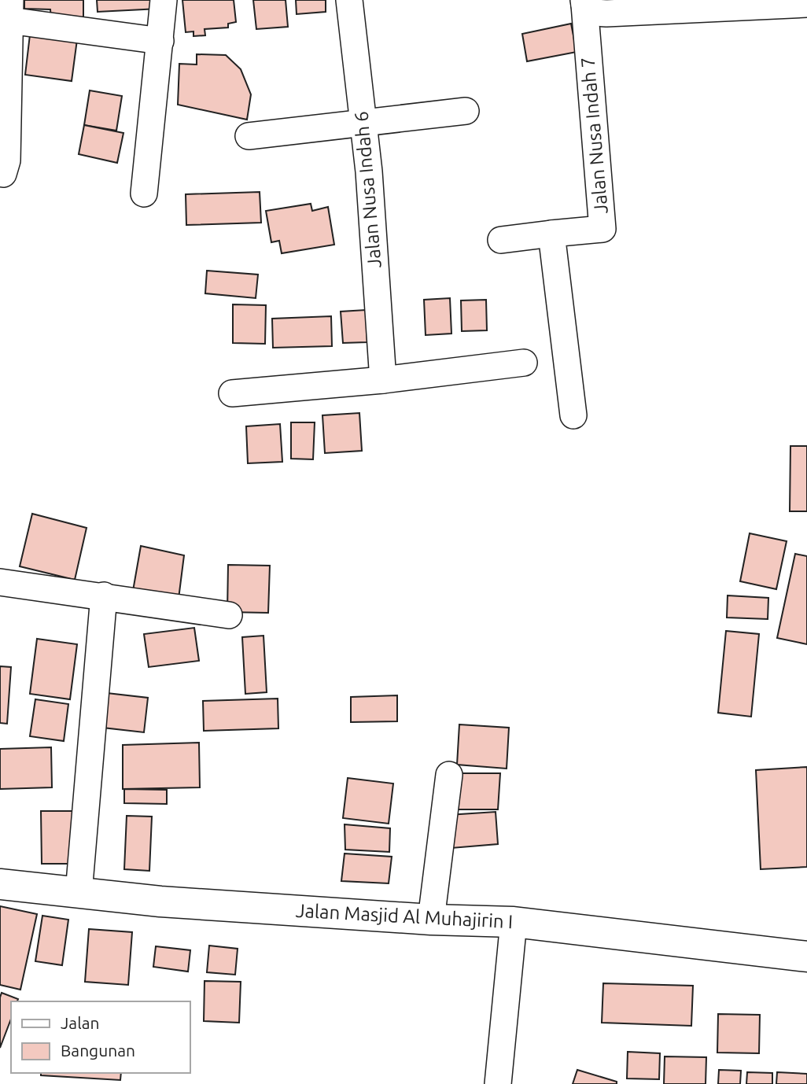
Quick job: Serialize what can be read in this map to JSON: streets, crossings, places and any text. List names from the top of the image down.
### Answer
{
  "streets": {
    "street": ["Jalan Nusa Indah 7", "Jalan Nusa Indah 6", "Jalan Masjid Al Muhajirin I"]
  },
  "legend": ["Jalan", "Bangunan"]
}
